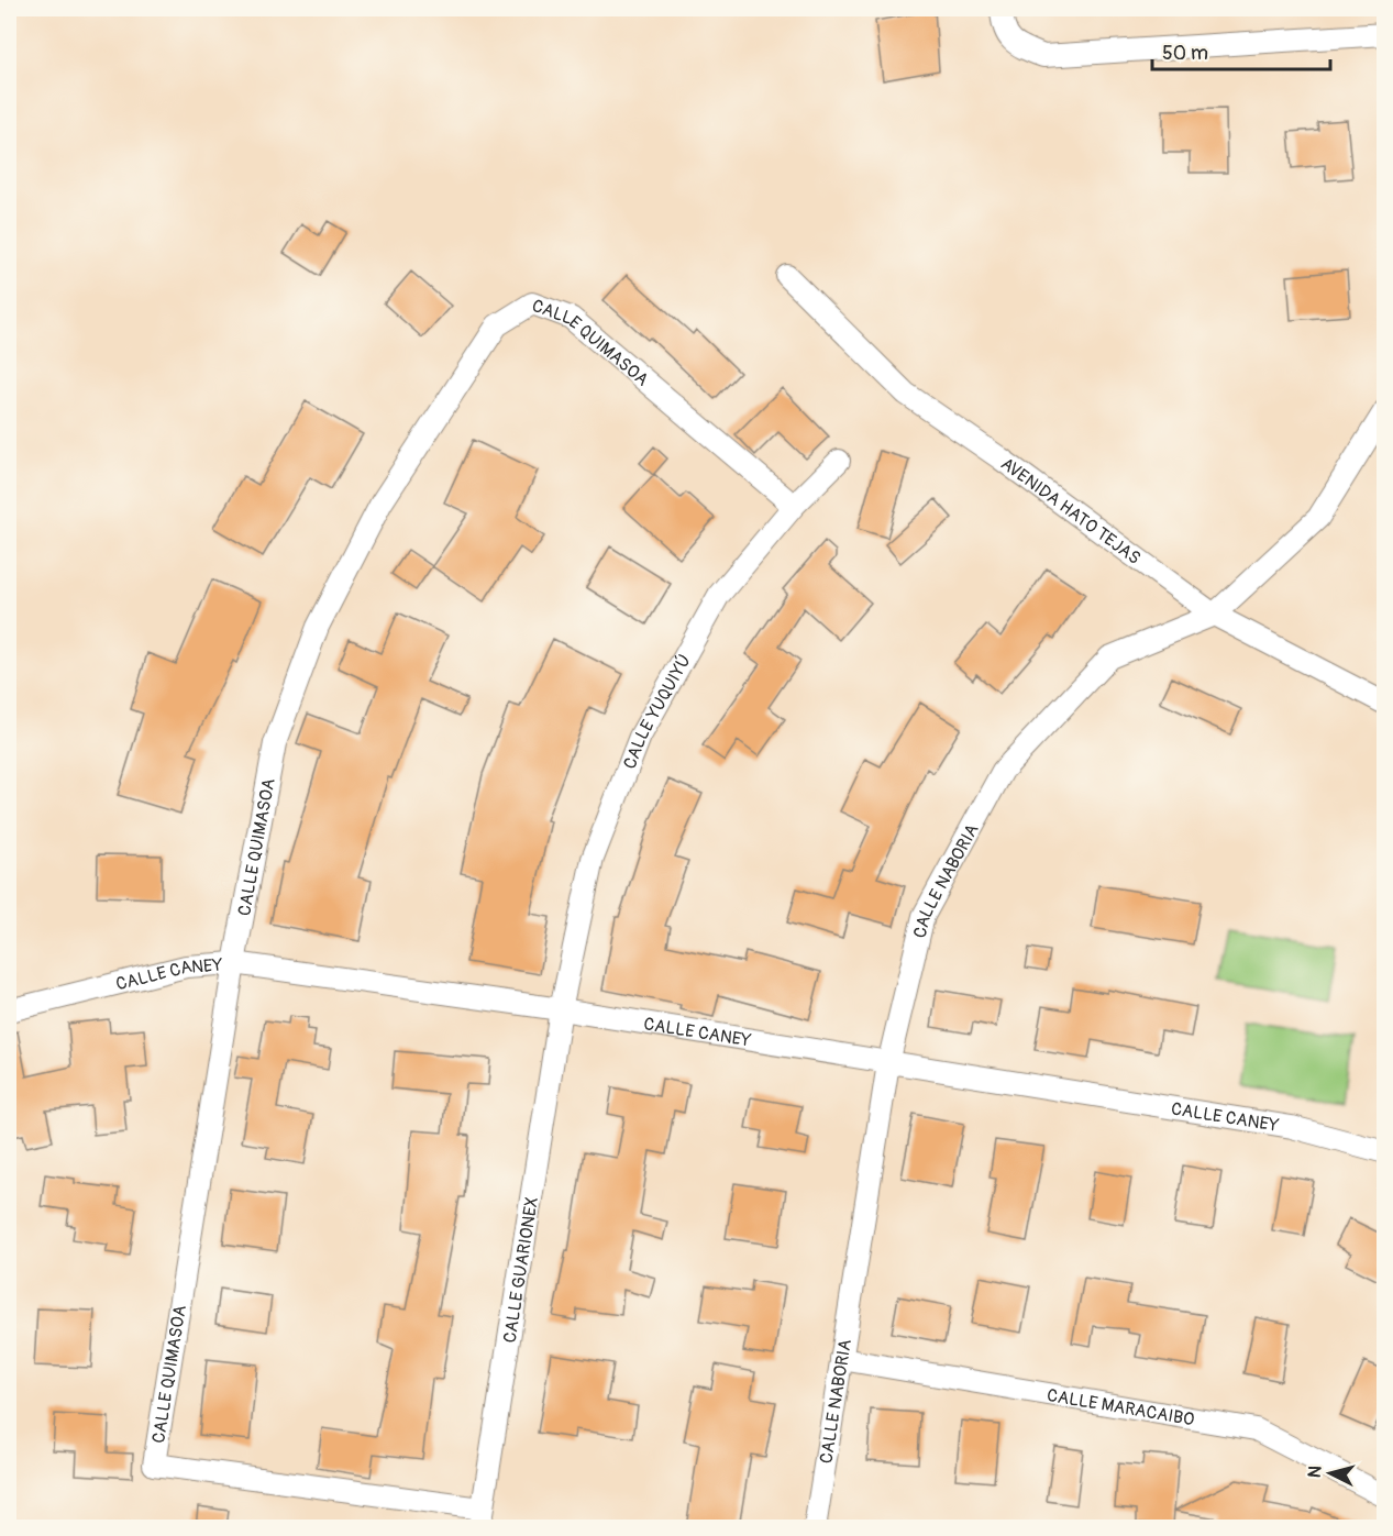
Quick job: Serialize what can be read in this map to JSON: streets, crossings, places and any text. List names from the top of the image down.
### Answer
{
  "streets": {
    "street": [
      "CALLE QUIMASOA",
      "AVENIDA HATO TEJAS",
      "CALLE YUQUIYÚ",
      "CALLE NABORIA",
      "CALLE CANEY",
      "CALLE GUARIONEX",
      "CALLE MARACAIBO"
    ]
  },
  "crossings": [
    ["CALLE QUIMASOA", "CALLE YUQUIYÚ"],
    ["CALLE QUIMASOA", "CALLE CANEY"],
    ["CALLE QUIMASOA", "CALLE GUARIONEX"],
    ["AVENIDA HATO TEJAS", "CALLE NABORIA"],
    ["CALLE YUQUIYÚ", "CALLE CANEY"],
    ["CALLE YUQUIYÚ", "CALLE GUARIONEX"],
    ["CALLE NABORIA", "CALLE CANEY"],
    ["CALLE NABORIA", "CALLE MARACAIBO"],
    ["CALLE CANEY", "CALLE GUARIONEX"]
  ],
  "scale_bar": "50 m",
  "north": "left"
}
